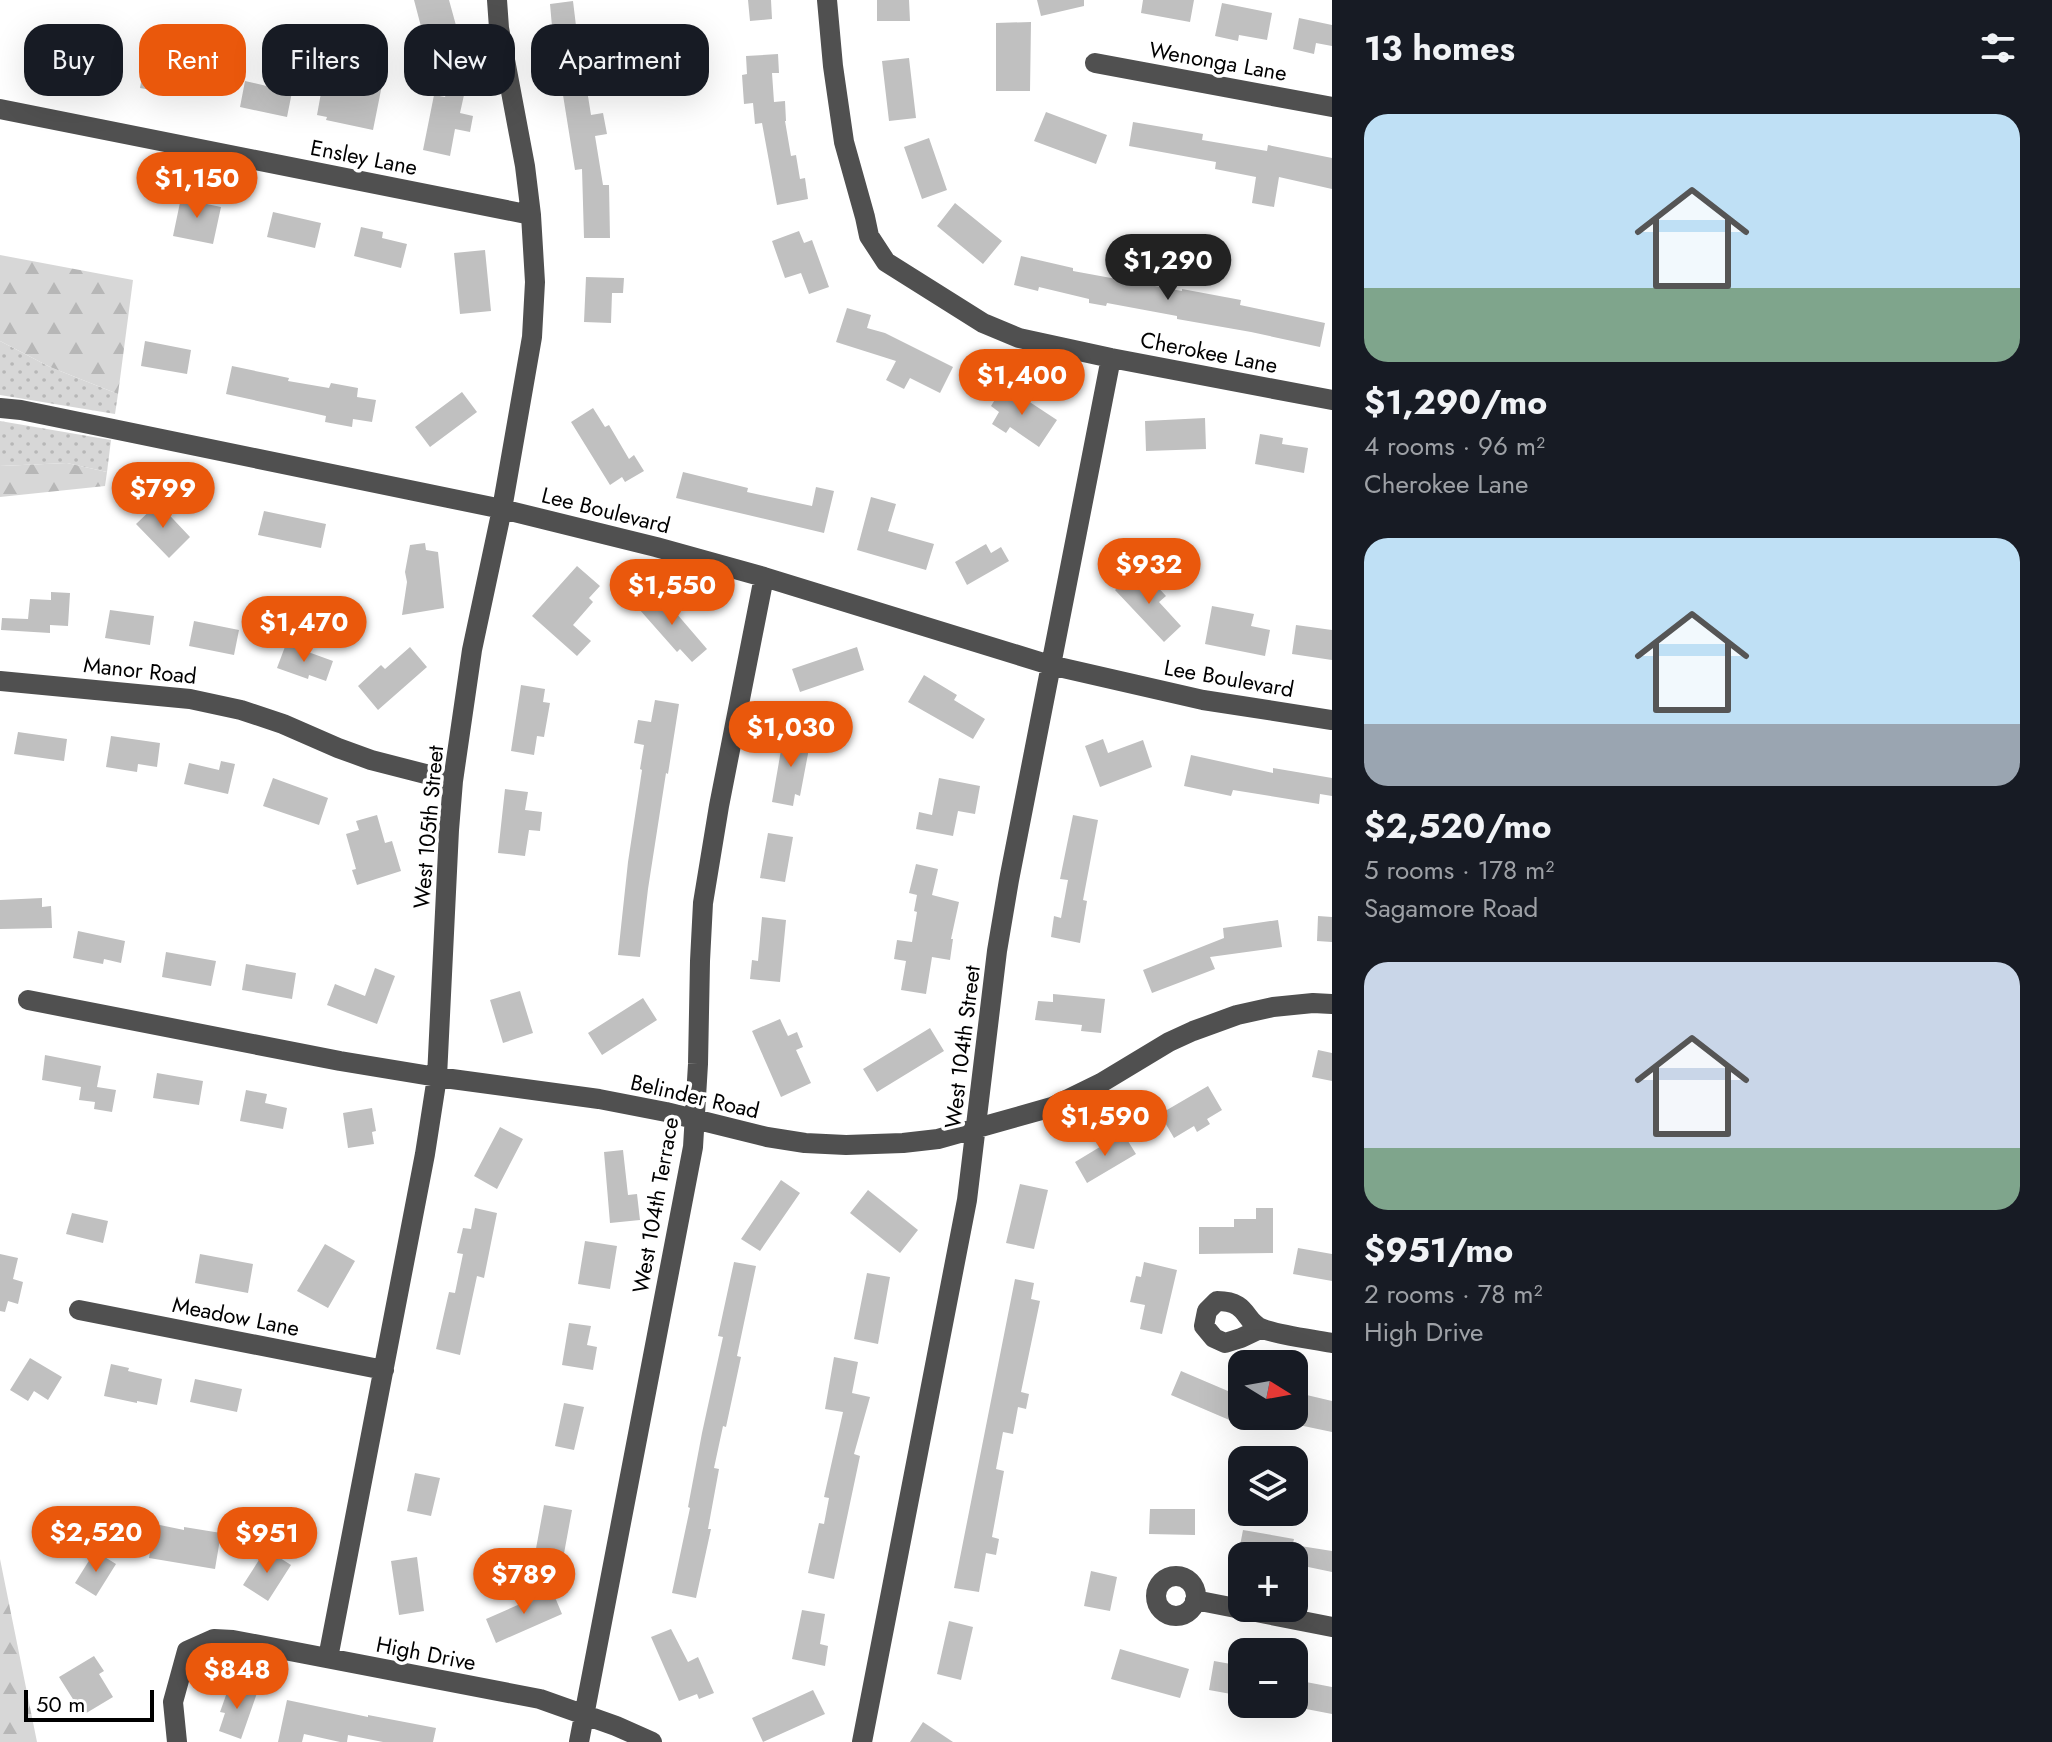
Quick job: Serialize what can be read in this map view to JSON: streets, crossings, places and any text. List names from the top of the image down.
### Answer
{
  "streets": {
    "street": [
      "Wenonga Lane",
      "Ensley Lane",
      "Cherokee Lane",
      "Lee Boulevard",
      "Manor Road",
      "West 105th Street",
      "West 104th Street",
      "Belinder Road",
      "West 104th Terrace",
      "Meadow Lane",
      "High Drive"
    ]
  },
  "crossings": [
    ["Ensley Lane", "West 105th Street"],
    ["Cherokee Lane", "West 104th Street"],
    ["Lee Boulevard", "West 105th Street"],
    ["Lee Boulevard", "West 104th Street"],
    ["Lee Boulevard", "West 104th Terrace"],
    ["Manor Road", "West 105th Street"],
    ["West 105th Street", "Belinder Road"],
    ["West 105th Street", "Meadow Lane"],
    ["West 105th Street", "High Drive"],
    ["West 104th Street", "Belinder Road"],
    ["Belinder Road", "West 104th Terrace"],
    ["West 104th Terrace", "High Drive"]
  ],
  "scale_bar": "50 m",
  "north": "right",
  "page": {
    "heading": "13 homes",
    "chip": [
      "Buy",
      "Rent",
      "Filters",
      "New",
      "Apartment"
    ],
    "list": [
      {
        "name": "$1,290/mo",
        "note": "4 rooms · 96 m² · Cherokee Lane"
      },
      {
        "name": "$2,520/mo",
        "note": "5 rooms · 178 m² · Sagamore Road"
      },
      {
        "name": "$951/mo",
        "note": "2 rooms · 78 m² · High Drive"
      }
    ],
    "price": [
      "$1,150",
      "$1,290",
      "$1,400",
      "$799",
      "$932",
      "$1,550",
      "$1,470",
      "$1,030",
      "$1,590",
      "$2,520",
      "$951",
      "$789",
      "$848"
    ],
    "map_buttons": ["+", "−"],
    "scale": "50 m"
  }
}
